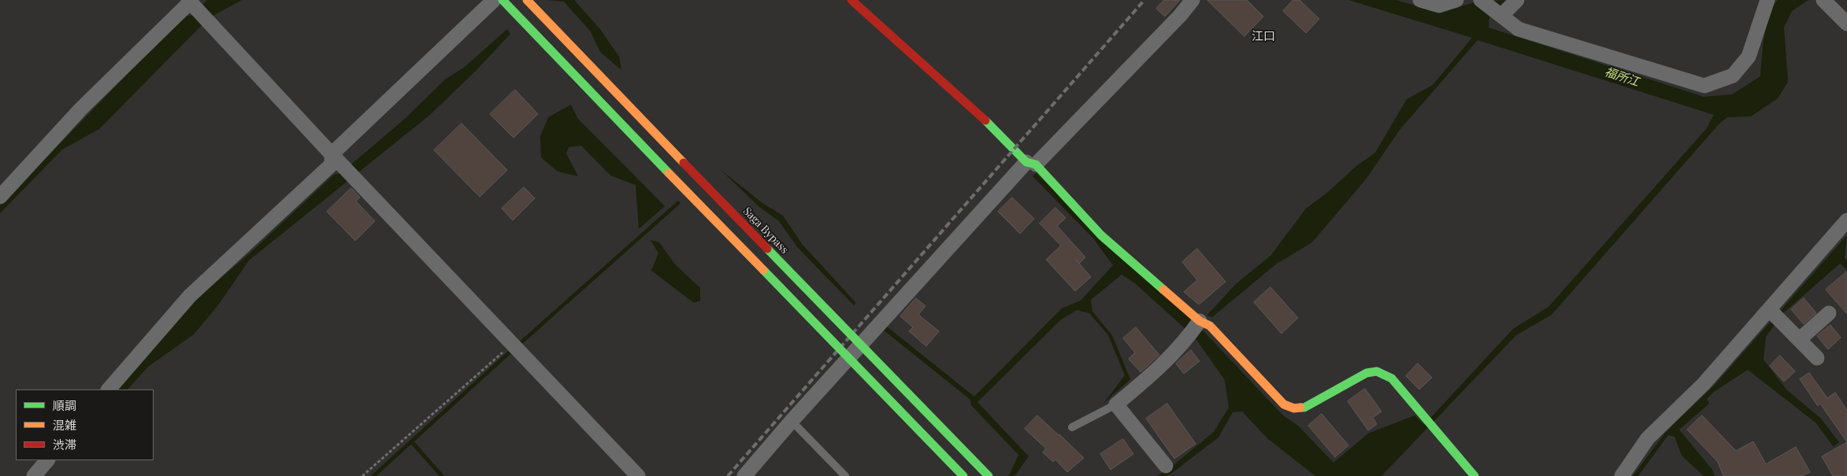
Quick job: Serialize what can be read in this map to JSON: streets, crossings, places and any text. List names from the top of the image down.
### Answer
{
  "streets": {
    "main road": ["Saga Bypass"]
  },
  "districts": ["江口"],
  "water": ["福所江"],
  "legend": ["順調", "混雑", "渋滞"]
}
